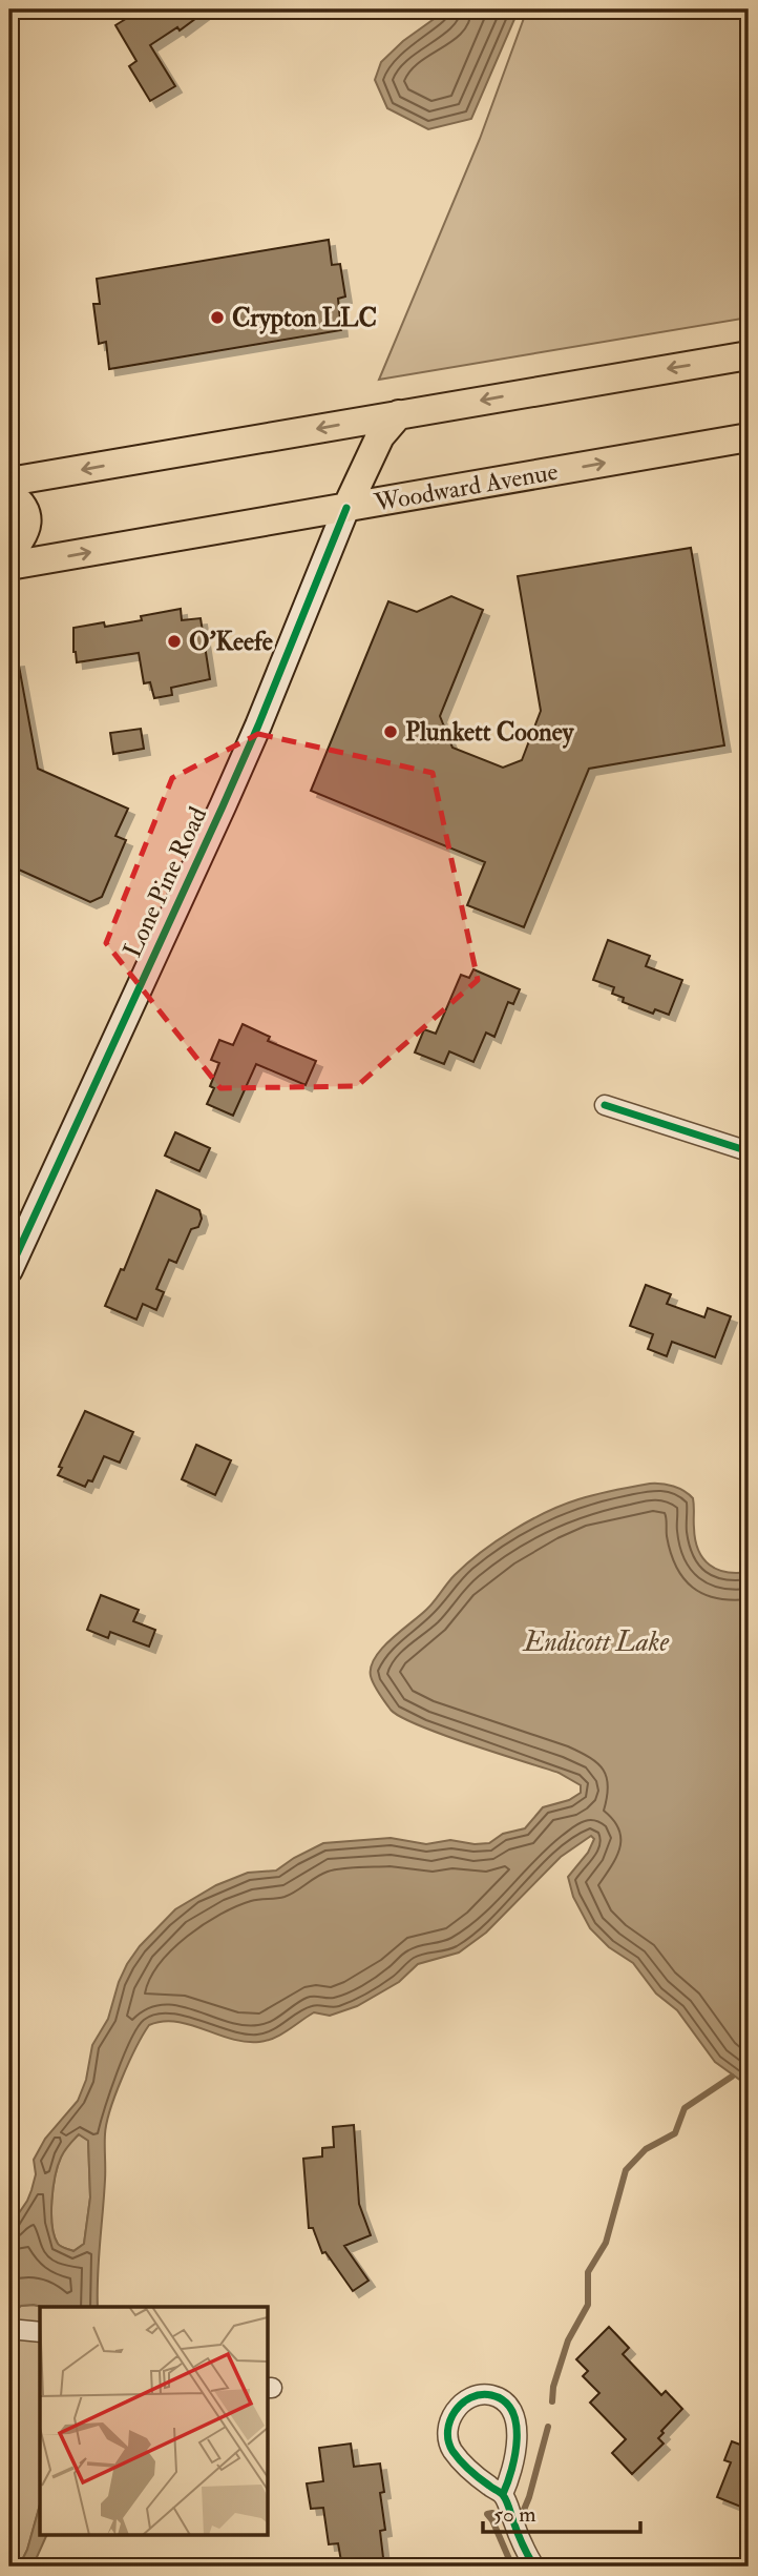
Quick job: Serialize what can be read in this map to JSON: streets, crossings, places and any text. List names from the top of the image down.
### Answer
{
  "streets": {
    "main road": ["Woodward Avenue"],
    "street": ["Lone Pine Road"]
  },
  "crossings": [
    ["Woodward Avenue", "Lone Pine Road"]
  ],
  "water": ["Endicott Lake"],
  "places": ["Crypton LLC", "O'Keefe", "Plunkett Cooney"],
  "scale_bar": "50 m"
}
